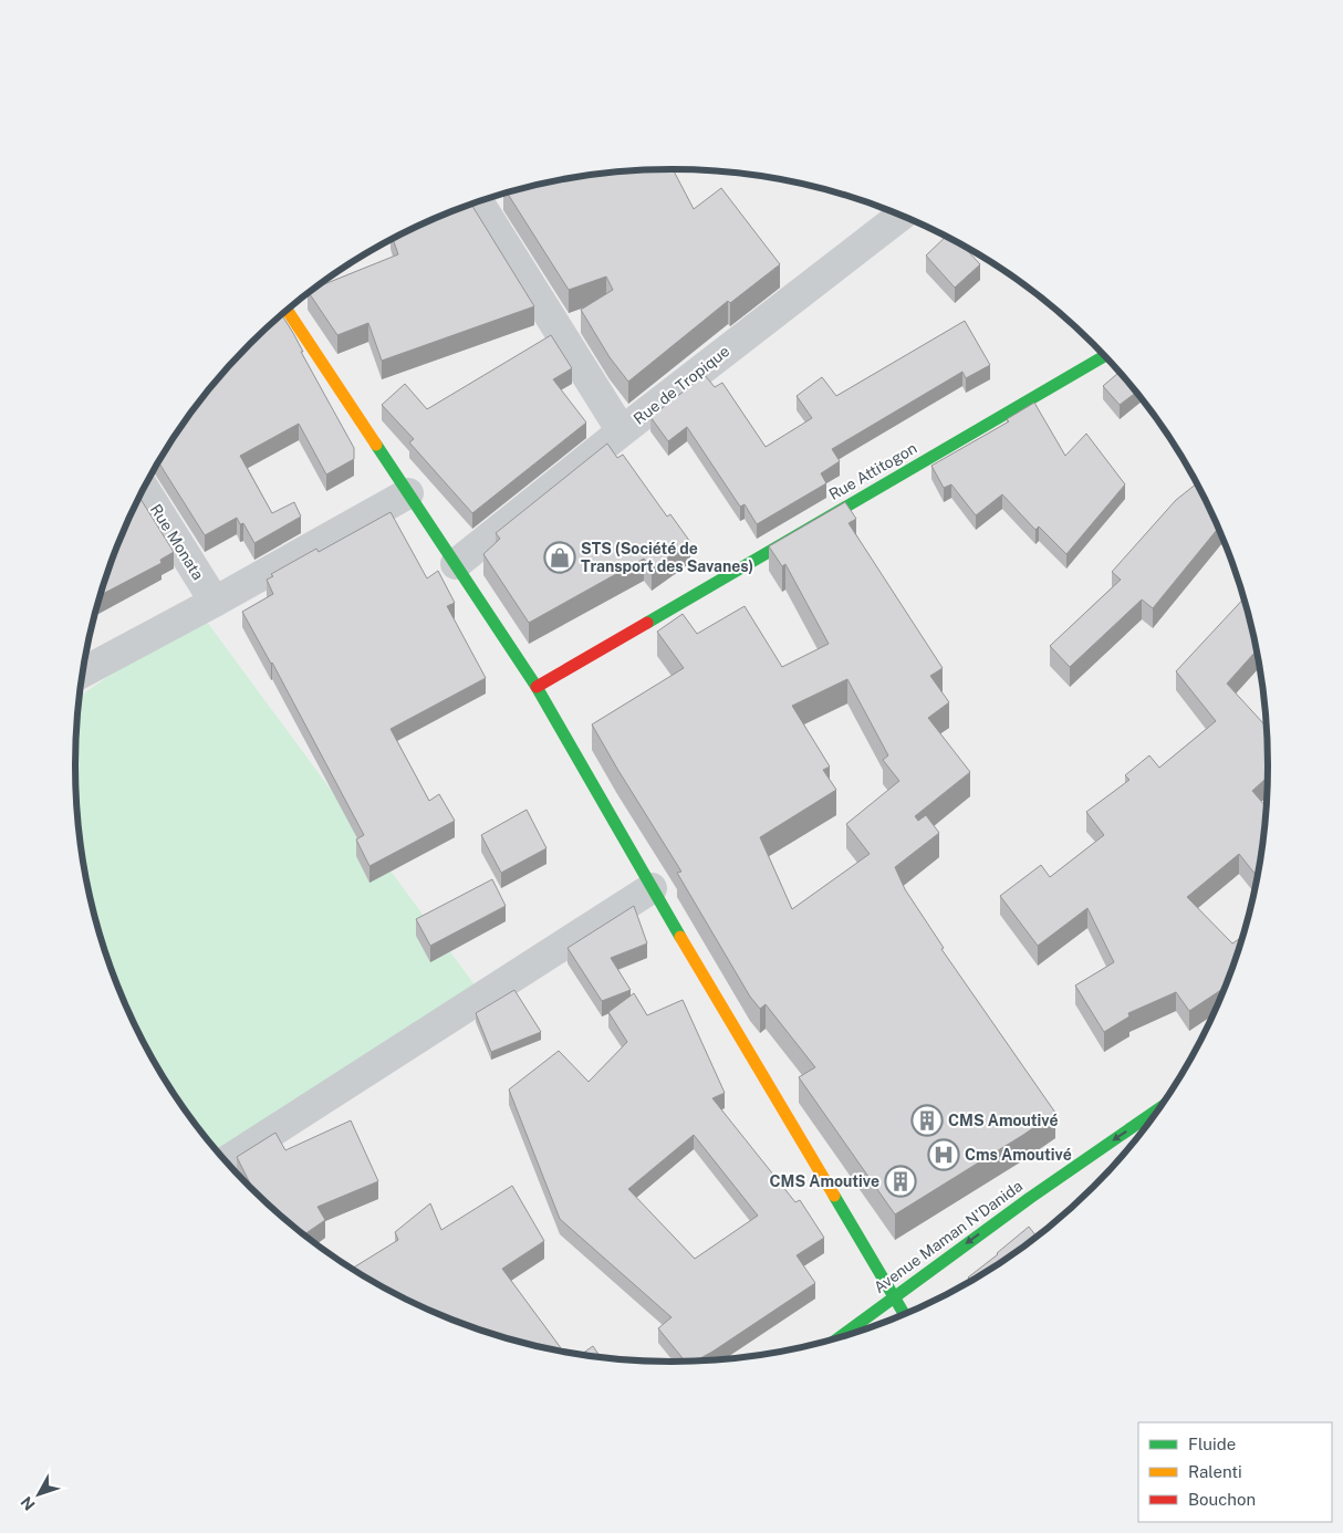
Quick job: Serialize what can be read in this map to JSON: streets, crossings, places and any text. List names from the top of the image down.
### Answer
{
  "streets": {
    "main road": ["Rue Attitogon", "Avenue Maman N'Danida"],
    "street": ["Rue de Tropique", "Rue Monata"]
  },
  "one_way": ["Avenue Maman N'Danida"],
  "places": {
    "shop": ["STS (Société de Transport des Savanes)"],
    "building": ["CMS Amoutivé", "CMS Amoutive"],
    "hospital": ["Cms Amoutivé"]
  },
  "legend": ["Fluide", "Ralenti", "Bouchon"],
  "north": "bottom left"
}
